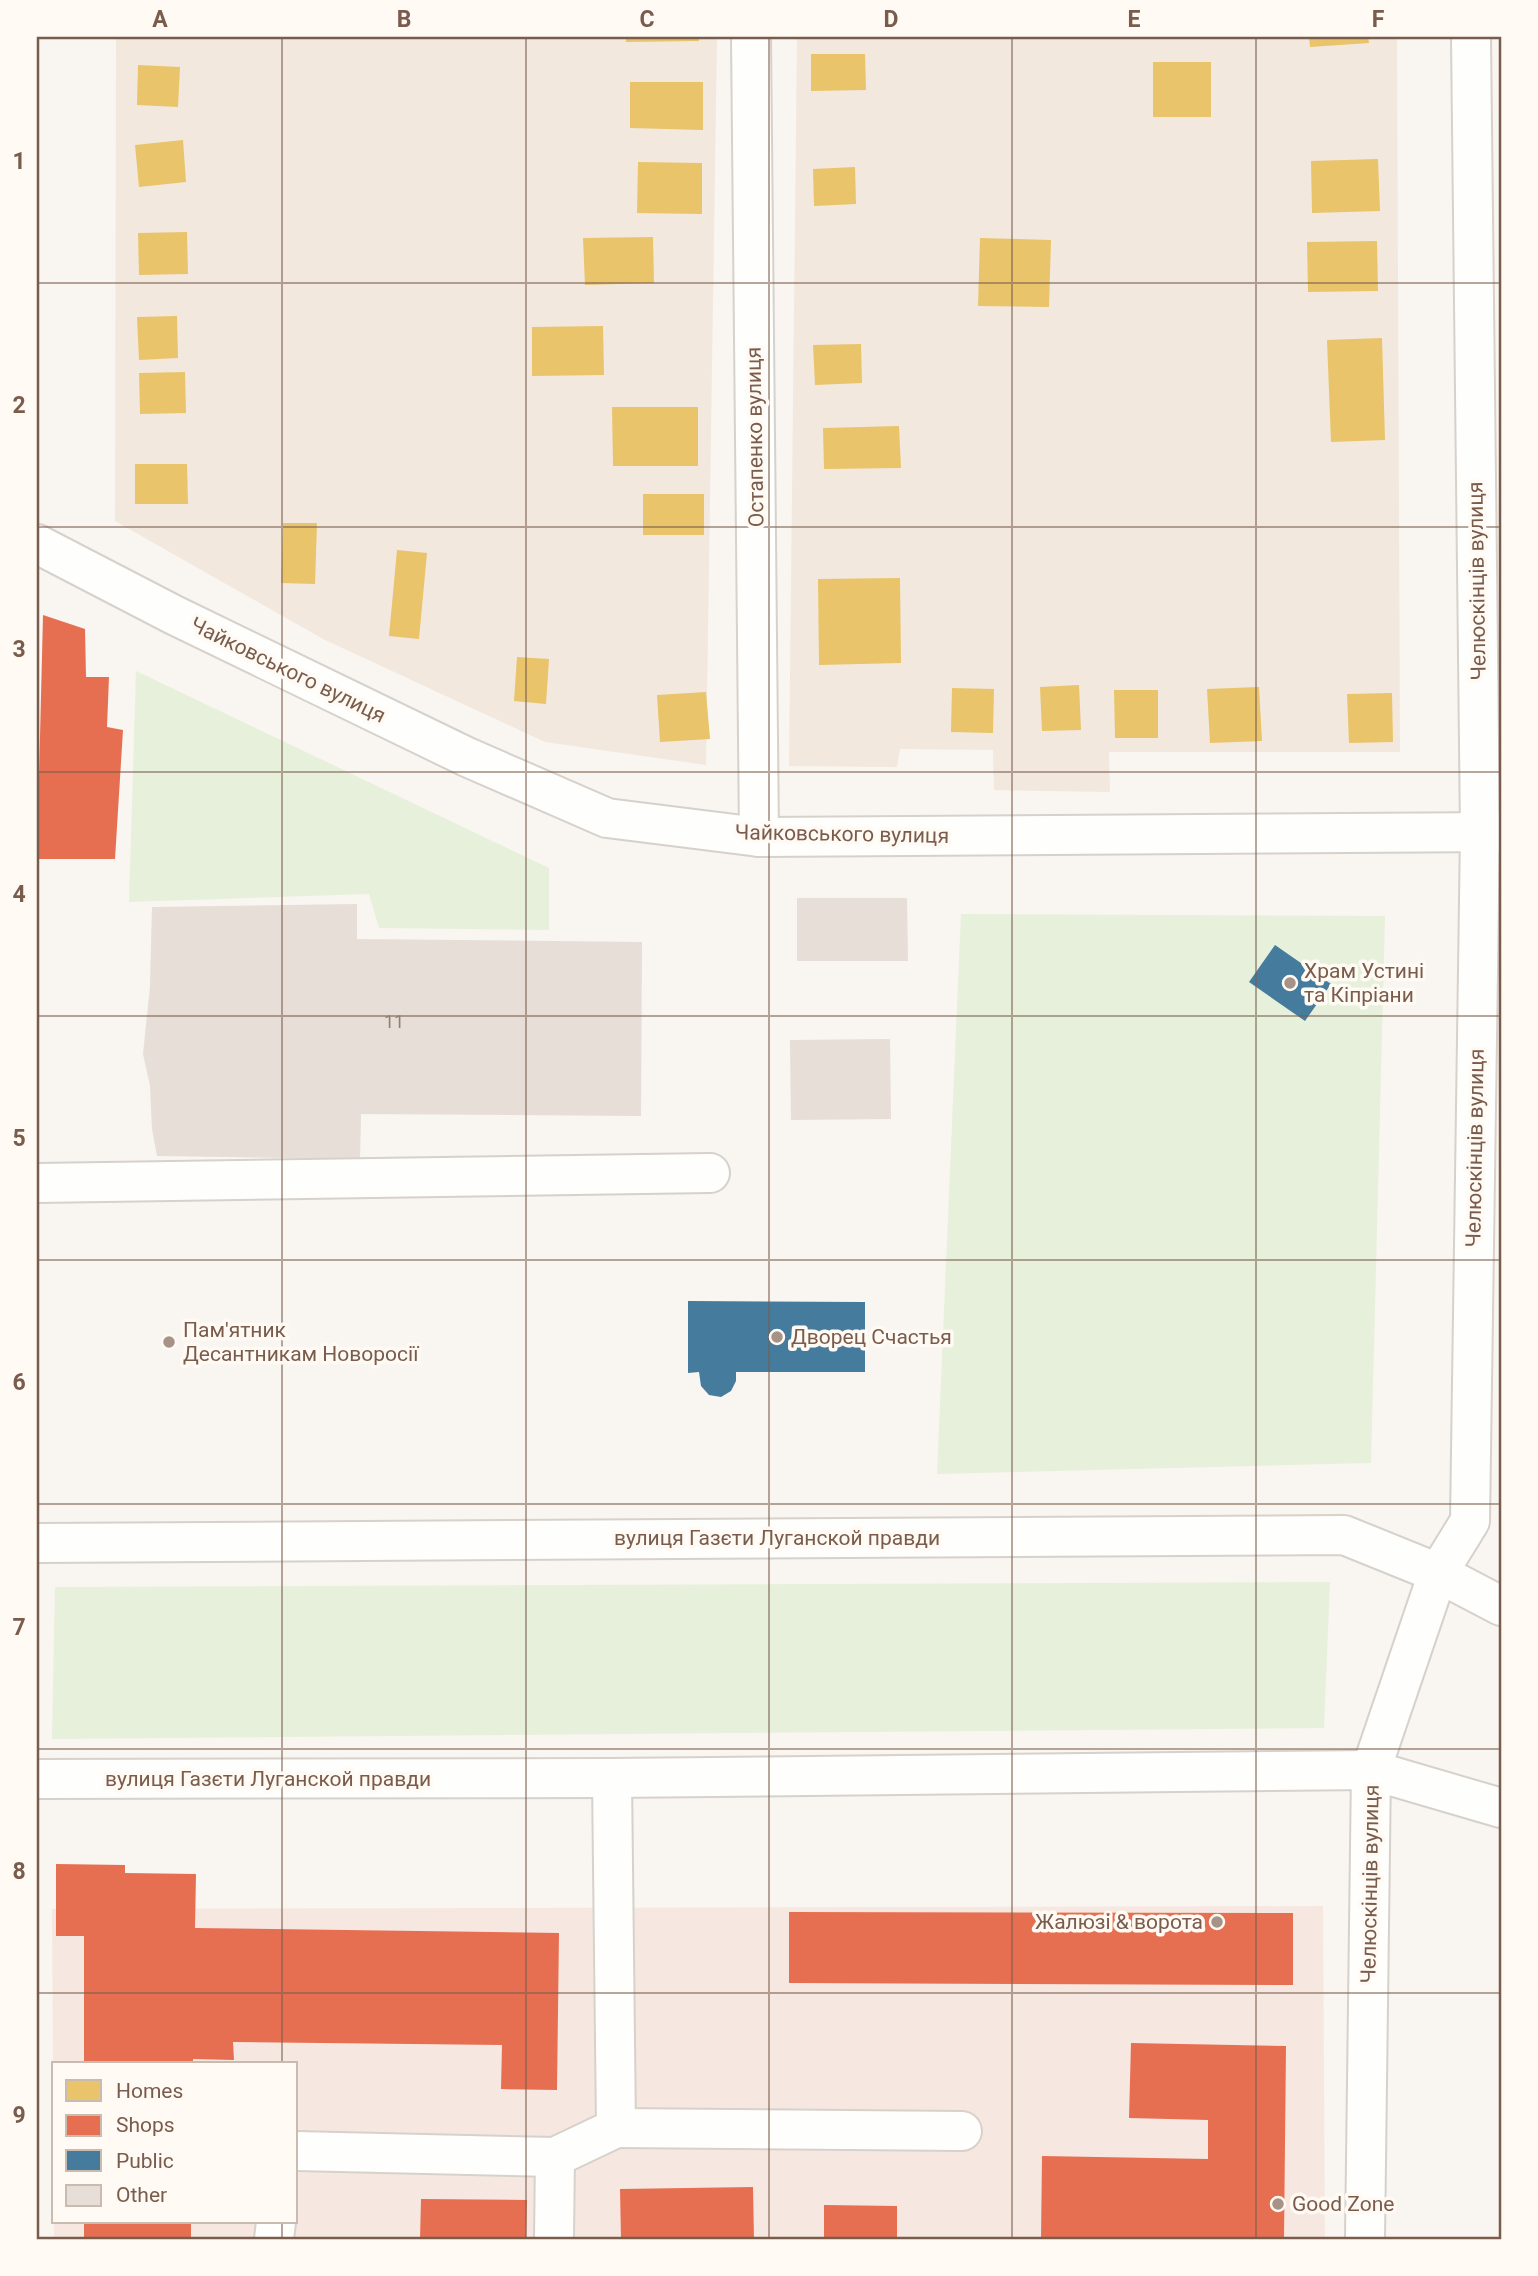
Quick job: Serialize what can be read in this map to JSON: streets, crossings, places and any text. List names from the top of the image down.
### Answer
{
  "streets": {
    "street": [
      "Остапенко вулиця",
      "Челюскінців вулиця",
      "Чайковського вулиця",
      "вулиця Газєти Луганской правди"
    ]
  },
  "crossings": [
    ["Остапенко вулиця", "Чайковського вулиця"],
    ["Челюскінців вулиця", "Чайковського вулиця"],
    ["Челюскінців вулиця", "вулиця Газєти Луганской правди"]
  ],
  "places": [
    "Храм Устині та Кіпріани",
    "Дворец Счастья",
    "Пам'ятник Десантникам Новоросії",
    "Жалюзі & ворота",
    "Good Zone"
  ],
  "house_numbers": ["11"],
  "legend": [
    "Homes",
    "Shops",
    "Public",
    "Other"
  ],
  "grid": {
    "columns": [
      "A",
      "B",
      "C",
      "D",
      "E",
      "F"
    ],
    "rows": [
      "1",
      "2",
      "3",
      "4",
      "5",
      "6",
      "7",
      "8",
      "9"
    ]
  }
}
